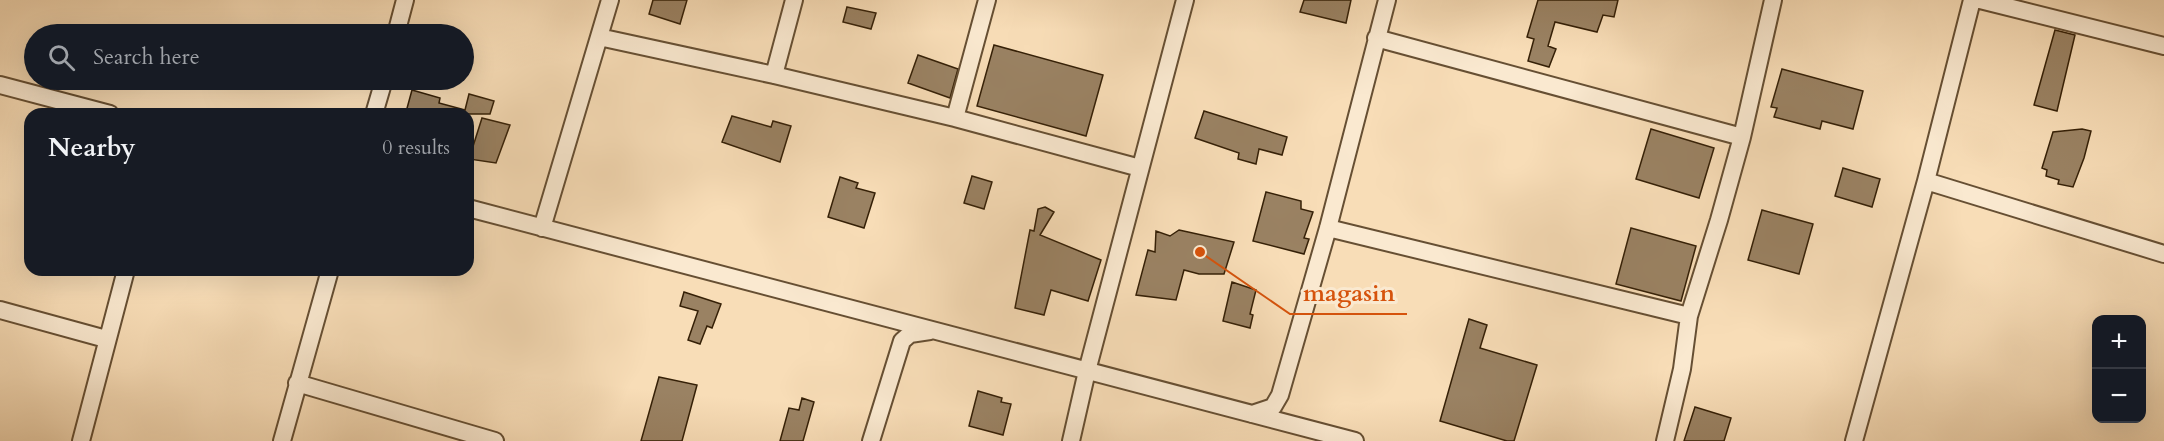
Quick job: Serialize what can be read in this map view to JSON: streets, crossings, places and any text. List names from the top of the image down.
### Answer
{
  "places": ["magasin"],
  "page": {
    "search": "Search here",
    "heading": ["Nearby", "0 results"],
    "map_buttons": ["+", "−"]
  }
}
